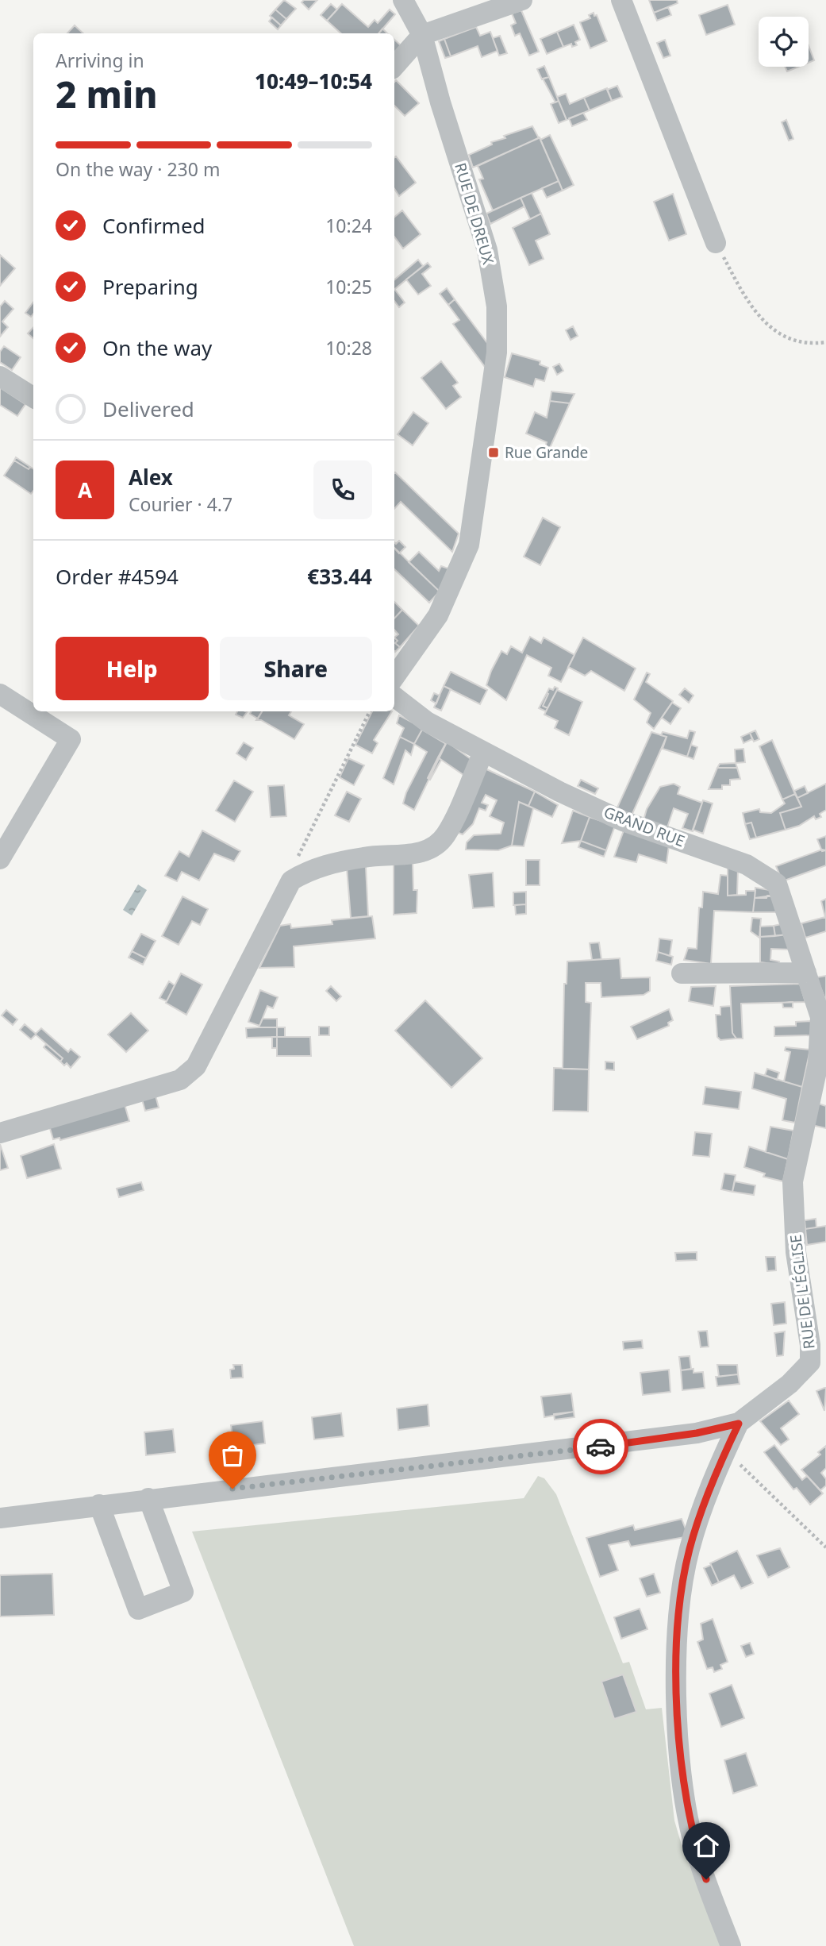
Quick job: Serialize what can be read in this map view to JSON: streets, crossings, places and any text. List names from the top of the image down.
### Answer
{
  "streets": {
    "street": ["RUE DE DREUX", "GRAND RUE", "RUE DE L'ÉGLISE"]
  },
  "crossings": [
    ["GRAND RUE", "RUE DE L'ÉGLISE"]
  ],
  "places": {
    "transit": ["Rue Grande"]
  },
  "page": {
    "heading": ["2 min", "Arriving in", "10:49–10:54"],
    "panel": [
      "Alex",
      "Courier · 4.7",
      "Order #4594",
      "€33.44"
    ],
    "bar": "On the way · 230 m",
    "list": [
      ["Confirmed", "10:24"],
      ["Preparing", "10:25"],
      ["On the way", "10:28"],
      "Delivered"
    ],
    "round": "A",
    "buttons": ["Help", "Share"]
  }
}
